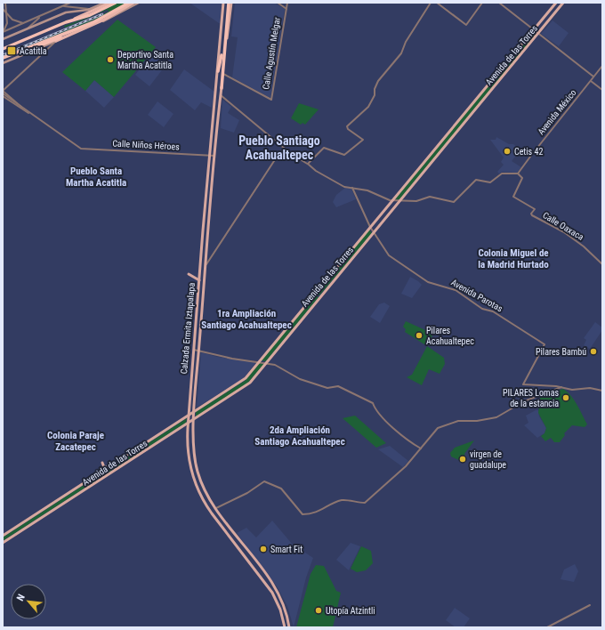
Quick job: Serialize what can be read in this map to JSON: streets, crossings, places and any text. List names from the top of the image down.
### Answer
{
  "streets": {
    "main road": ["Avenida de las Torres", "Calzada Ermita Iztapalapa"],
    "street": [
      "Calle Agustín Melgar",
      "Avenida México",
      "Calle Niños Héroes",
      "Calle Oaxaca",
      "Avenida Parotas"
    ]
  },
  "crossings": [
    ["Calle Agustín Melgar", "Calzada Ermita Iztapalapa"],
    ["Avenida de las Torres", "Avenida Parotas"],
    ["Avenida de las Torres", "Calzada Ermita Iztapalapa"],
    ["Avenida México", "Calle Oaxaca"],
    ["Calle Niños Héroes", "Calzada Ermita Iztapalapa"]
  ],
  "districts": [
    "Pueblo Santiago Acahualtepec",
    "Pueblo Santa Martha Acatitla",
    "Colonia Miguel de la Madrid Hurtado",
    "1ra Ampliación Santiago Acahualtepec",
    "2da Ampliación Santiago Acahualtepec",
    "Colonia Paraje Zacatepec"
  ],
  "places": {
    "transit": ["Acatitla"],
    "other": [
      "Deportivo Santa Martha Acatitla",
      "Cetis 42",
      "Pilares Acahualtepec",
      "Pilares Bambú",
      "PILARES Lomas de la estancia",
      "virgen de guadalupe",
      "Smart Fit",
      "Utopía Atzintli"
    ]
  },
  "north": "top left"
}
